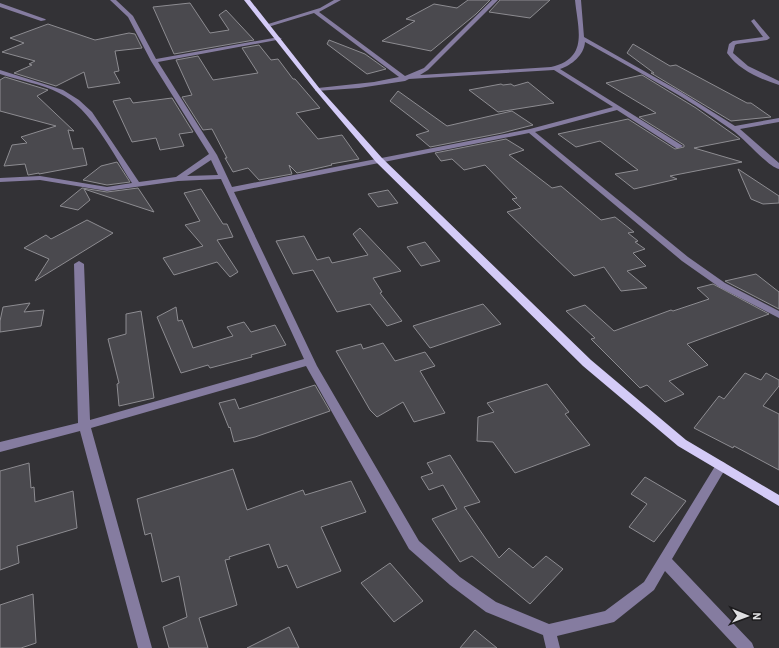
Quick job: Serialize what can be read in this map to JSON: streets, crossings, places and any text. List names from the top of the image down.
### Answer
{
  "north": "right"
}
